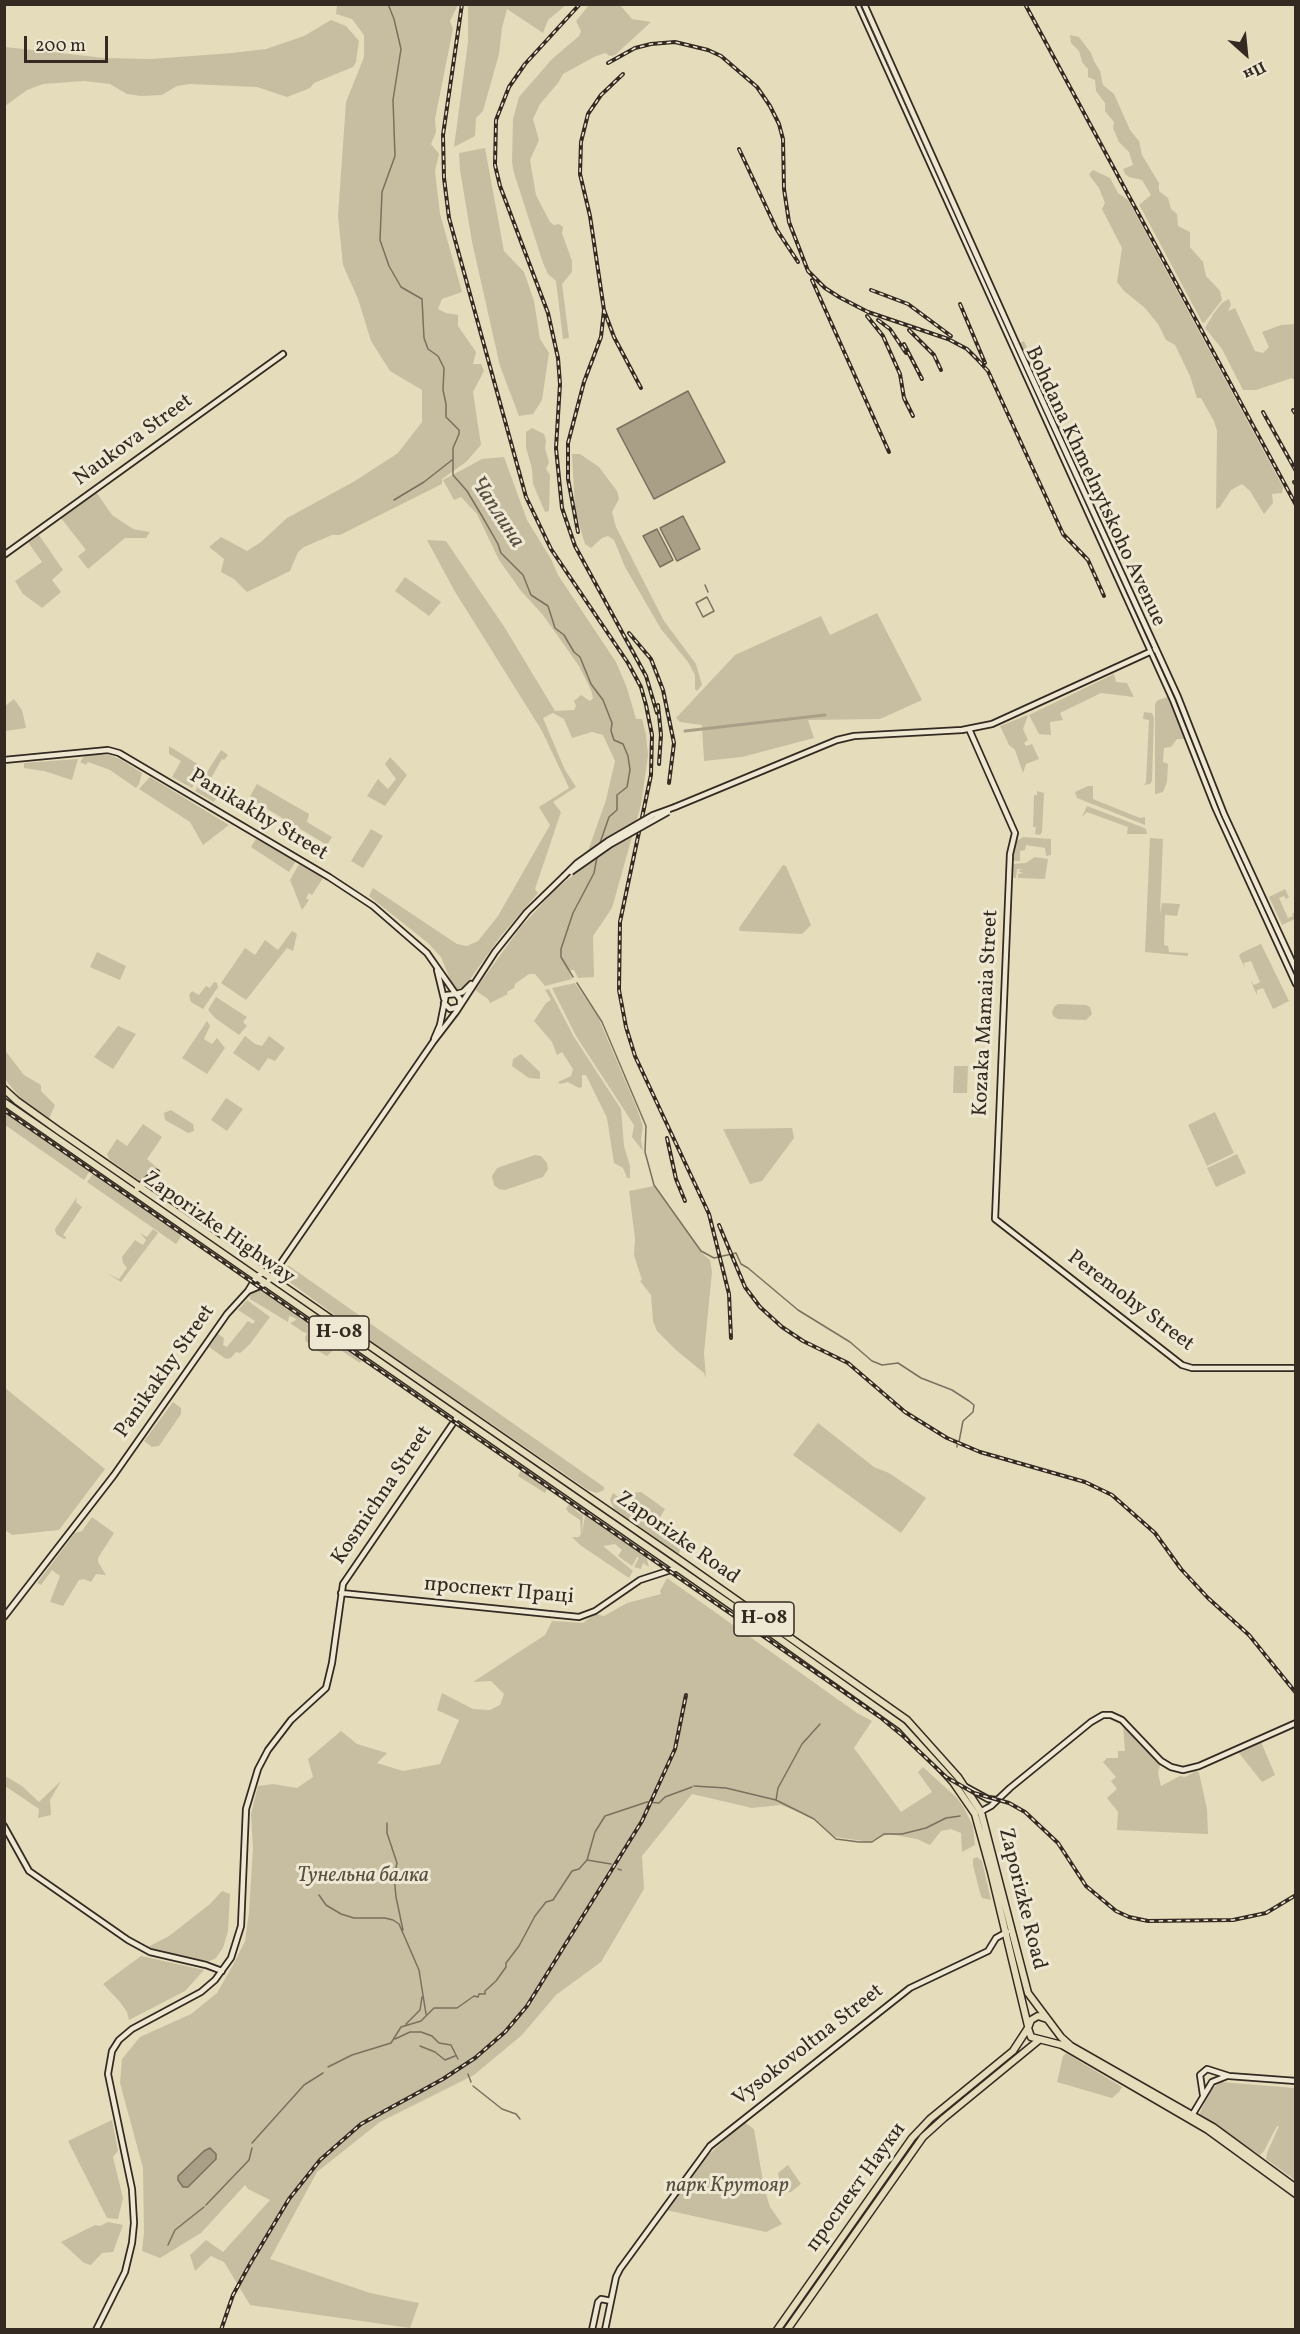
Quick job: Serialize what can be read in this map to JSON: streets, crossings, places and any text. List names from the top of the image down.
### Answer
{
  "streets": {
    "main road": [
      "Naukova Street",
      "Bohdana Khmelnytskoho Avenue",
      "Panikakhy Street",
      "Kozaka Mamaia Street",
      "Zaporizke Highway",
      "Peremohy Street",
      "Н-08",
      "Kosmichna Street",
      "Zaporizke Road",
      "проспект Праці",
      "Vysokovoltna Street",
      "проспект Науки"
    ]
  },
  "crossings": [
    ["Panikakhy Street", "Zaporizke Highway"],
    ["Panikakhy Street", "Zaporizke Road"],
    ["Kozaka Mamaia Street", "Peremohy Street"],
    ["Zaporizke Highway", "Zaporizke Road"],
    ["Н-08", "Zaporizke Road"],
    ["Kosmichna Street", "Zaporizke Road"],
    ["Kosmichna Street", "проспект Праці"],
    ["Zaporizke Road", "проспект Праці"],
    ["Zaporizke Road", "Vysokovoltna Street"],
    ["Zaporizke Road", "проспект Науки"]
  ],
  "water": ["Чаплина"],
  "parks": ["Тунельна балка", "парк Крутояр"],
  "scale_bar": "200 m",
  "north": "bottom right"
}
